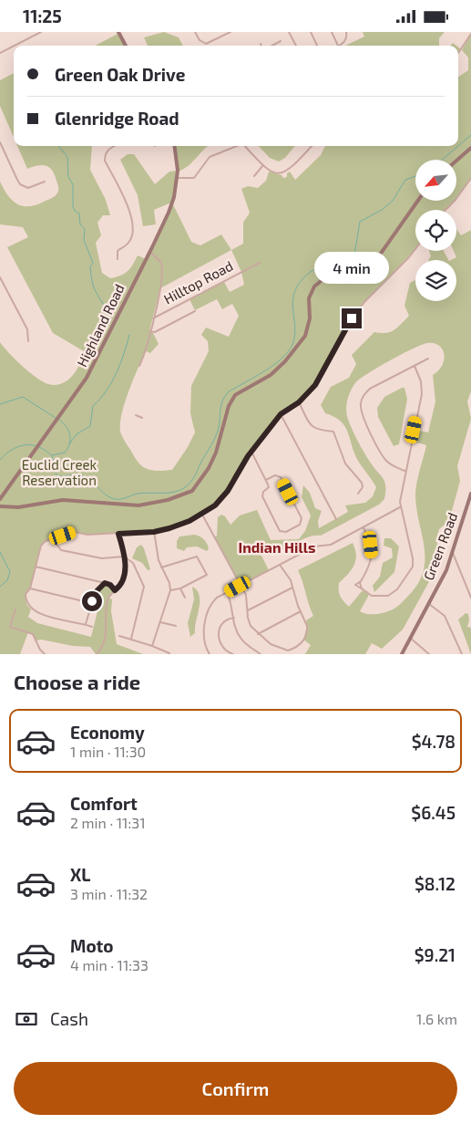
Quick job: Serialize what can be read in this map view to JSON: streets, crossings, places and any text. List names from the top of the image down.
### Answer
{
  "streets": {
    "street": ["Hilltop Road", "Highland Road", "Green Road"]
  },
  "districts": ["Indian Hills"],
  "parks": ["Euclid Creek Reservation"],
  "north": "bottom left",
  "page": {
    "status": "11:25",
    "banner": ["Green Oak Drive", "Glenridge Road"],
    "bubble": "4 min",
    "heading": "Choose a ride",
    "list": [
      {
        "name": "Economy",
        "note": "1 min · 11:30",
        "value": "$4.78"
      },
      {
        "name": "Comfort",
        "note": "2 min · 11:31",
        "value": "$6.45"
      },
      {
        "name": "XL",
        "note": "3 min · 11:32",
        "value": "$8.12"
      },
      {
        "name": "Moto",
        "note": "4 min · 11:33",
        "value": "$9.21"
      }
    ],
    "pay": ["Cash", "1.6 km"],
    "buttons": "Confirm"
  }
}
